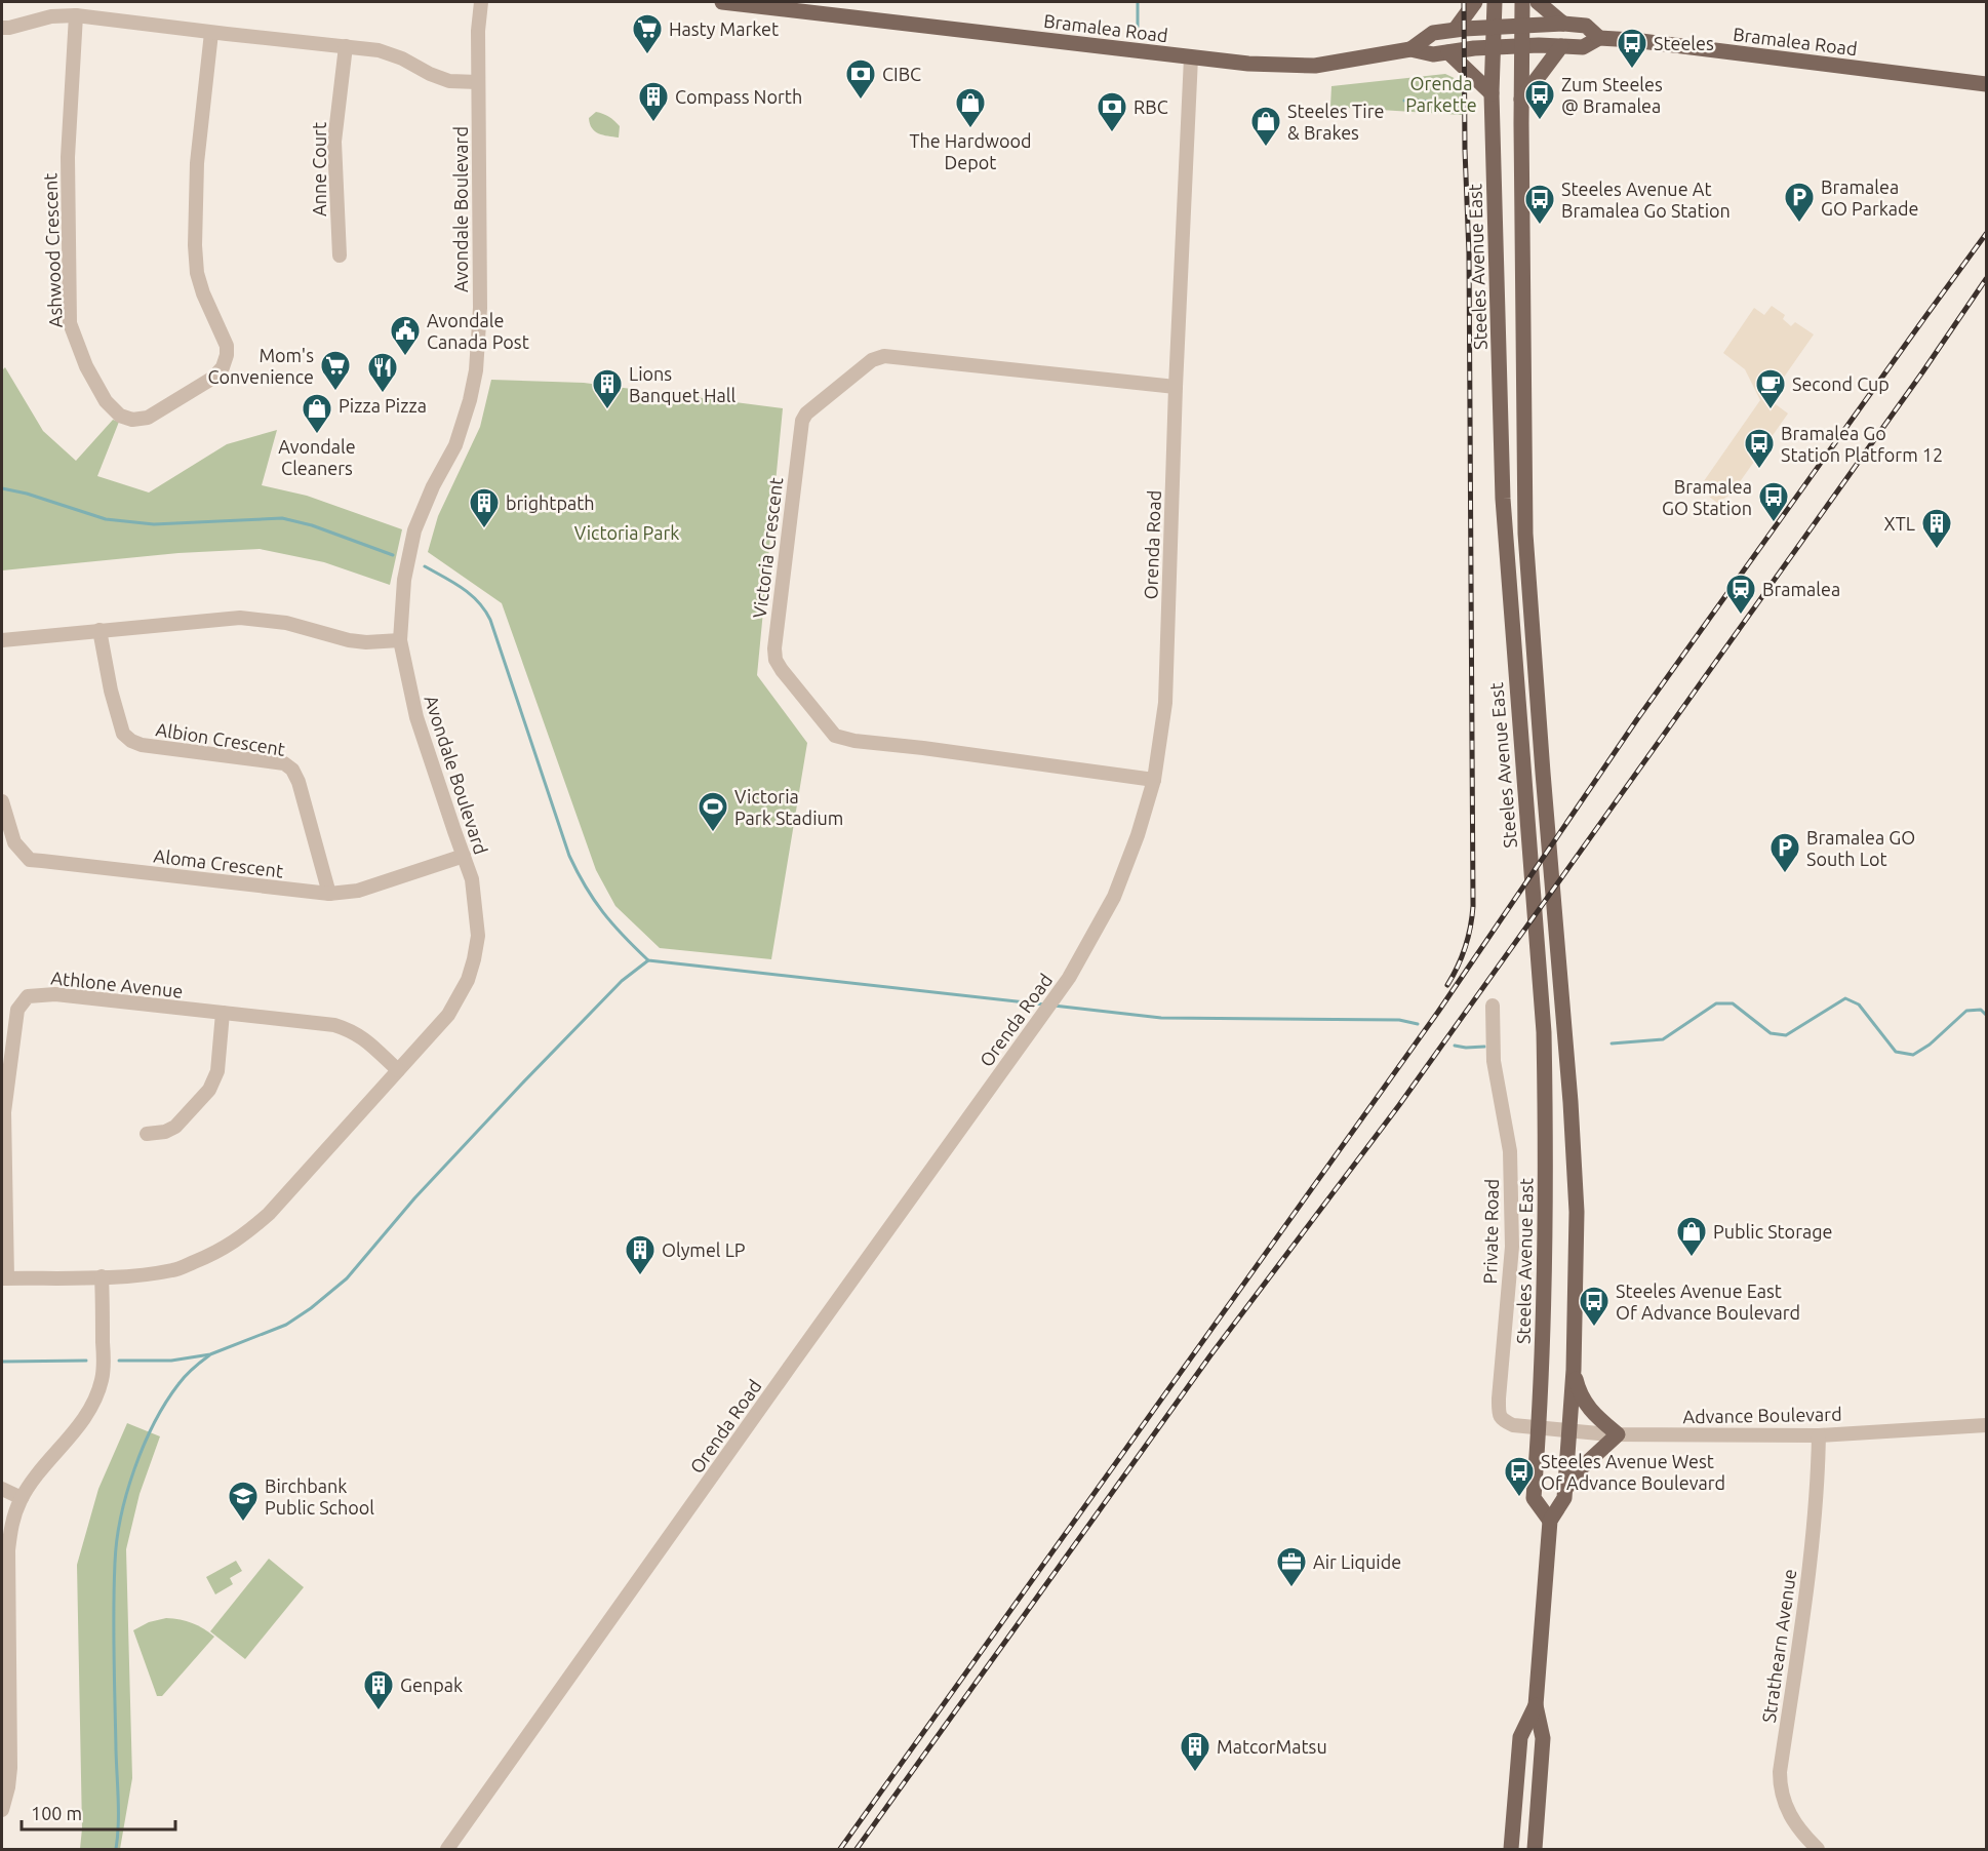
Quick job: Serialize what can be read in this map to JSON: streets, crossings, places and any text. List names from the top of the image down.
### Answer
{
  "streets": {
    "main road": ["Bramalea Road", "Steeles Avenue East"],
    "street": [
      "Anne Court",
      "Avondale Boulevard",
      "Ashwood Crescent",
      "Orenda Road",
      "Victoria Crescent",
      "Albion Crescent",
      "Aloma Crescent",
      "Athlone Avenue",
      "Private Road",
      "Advance Boulevard",
      "Strathearn Avenue"
    ]
  },
  "crossings": [
    ["Bramalea Road", "Steeles Avenue East"],
    ["Bramalea Road", "Orenda Road"],
    ["Avondale Boulevard", "Aloma Crescent"],
    ["Avondale Boulevard", "Athlone Avenue"],
    ["Steeles Avenue East", "Private Road"],
    ["Steeles Avenue East", "Advance Boulevard"],
    ["Orenda Road", "Victoria Crescent"],
    ["Albion Crescent", "Aloma Crescent"],
    ["Private Road", "Advance Boulevard"],
    ["Advance Boulevard", "Strathearn Avenue"]
  ],
  "parks": ["Orenda Parkette", "Victoria Park"],
  "places": {
    "supermarket": ["Hasty Market", "Mom's Convenience"],
    "bus stop": [
      "Steeles",
      "Zum Steeles @ Bramalea",
      "Steeles Avenue At Bramalea Go Station",
      "Bramalea Go Station Platform 12",
      "Bramalea GO Station",
      "Steeles Avenue East Of Advance Boulevard",
      "Steeles Avenue West Of Advance Boulevard"
    ],
    "bank": ["CIBC", "RBC"],
    "building": [
      "Compass North",
      "Lions Banquet Hall",
      "brightpath",
      "XTL",
      "Olymel LP",
      "Genpak",
      "MatcorMatsu"
    ],
    "shop": [
      "The Hardwood Depot",
      "Steeles Tire & Brakes",
      "Avondale Cleaners",
      "Public Storage"
    ],
    "parking": ["Bramalea GO Parkade", "Bramalea GO South Lot"],
    "public building": ["Avondale Canada Post"],
    "restaurant": ["Pizza Pizza"],
    "cafe": ["Second Cup"],
    "station": ["Bramalea"],
    "sports": ["Victoria Park Stadium"],
    "school or university": ["Birchbank Public School"],
    "office": ["Air Liquide"]
  },
  "scale_bar": "100 m"
}
